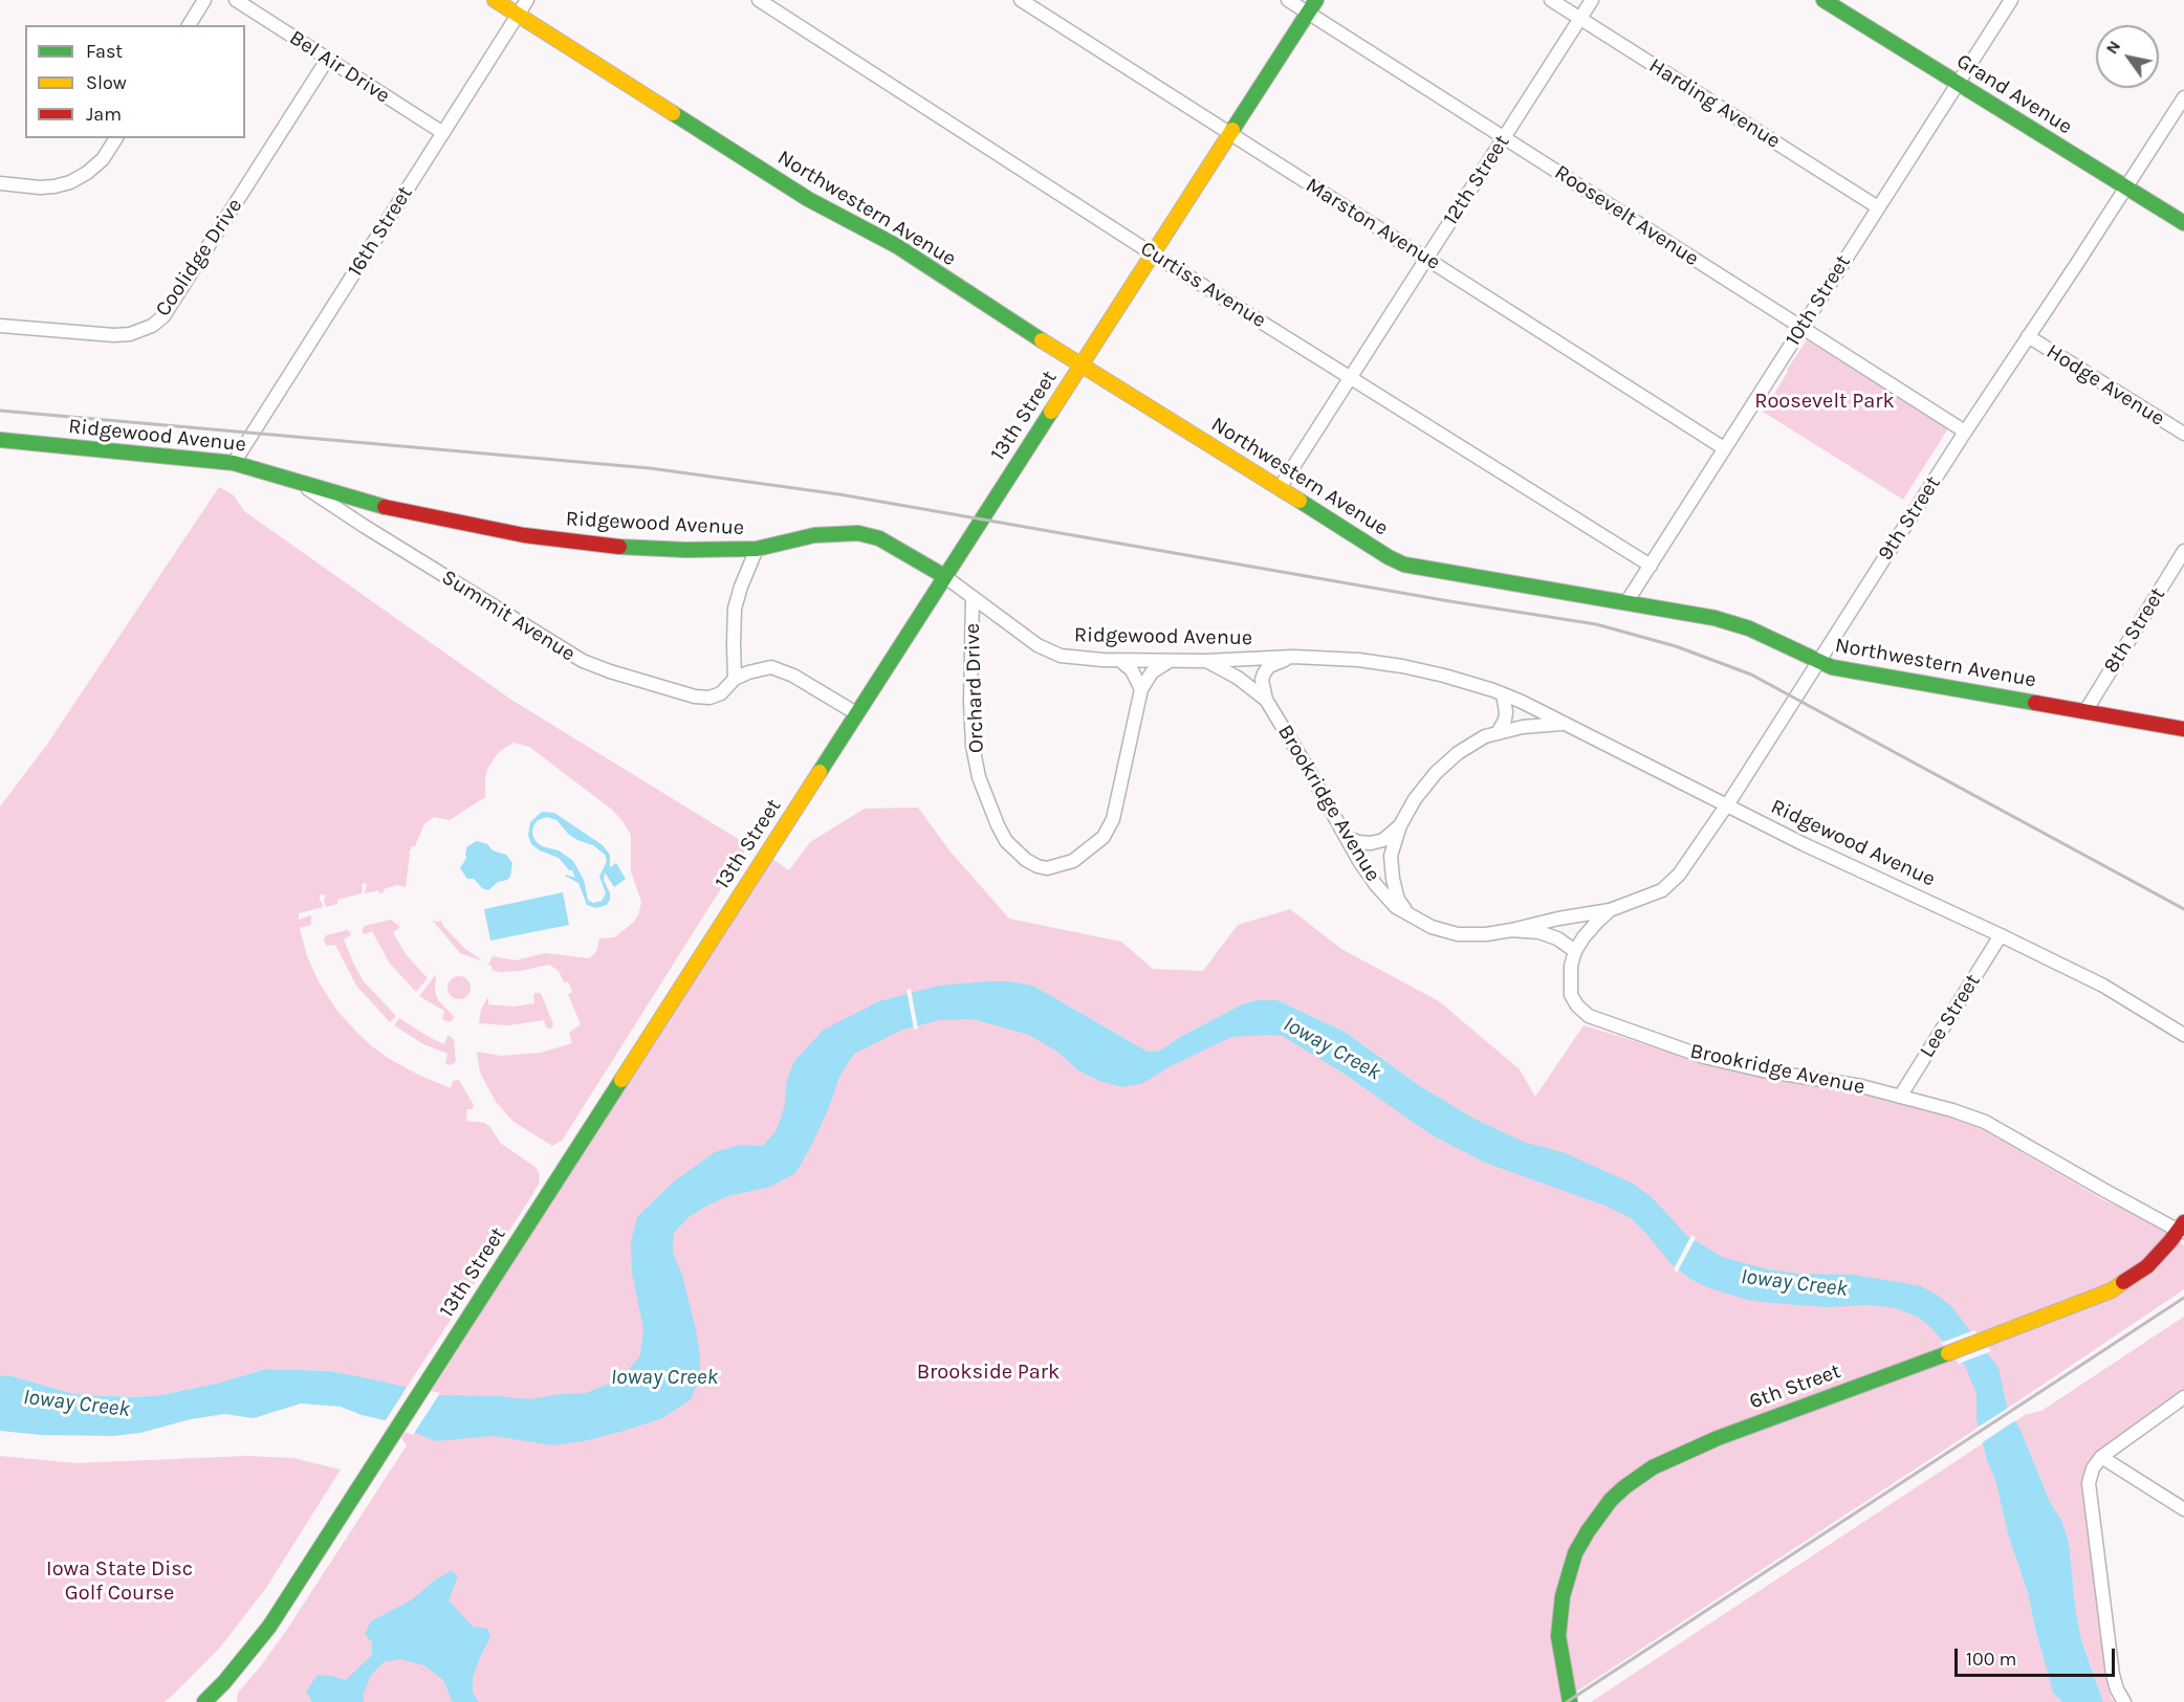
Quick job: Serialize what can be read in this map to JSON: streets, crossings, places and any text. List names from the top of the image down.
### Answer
{
  "streets": {
    "main road": [
      "Grand Avenue",
      "Northwestern Avenue",
      "13th Street",
      "Ridgewood Avenue",
      "6th Street"
    ],
    "street": [
      "Bel Air Drive",
      "Harding Avenue",
      "12th Street",
      "Roosevelt Avenue",
      "Marston Avenue",
      "16th Street",
      "Coolidge Drive",
      "Curtiss Avenue",
      "10th Street",
      "Hodge Avenue",
      "9th Street",
      "Summit Avenue",
      "8th Street",
      "Orchard Drive",
      "Brookridge Avenue",
      "Lee Street"
    ]
  },
  "crossings": [
    ["Bel Air Drive", "16th Street"],
    ["Bel Air Drive", "Coolidge Drive"],
    ["Grand Avenue", "10th Street"],
    ["Grand Avenue", "9th Street"],
    ["Harding Avenue", "12th Street"],
    ["Harding Avenue", "10th Street"],
    ["12th Street", "Northwestern Avenue"],
    ["12th Street", "Roosevelt Avenue"],
    ["12th Street", "Marston Avenue"],
    ["12th Street", "Curtiss Avenue"],
    ["Northwestern Avenue", "16th Street"],
    ["Northwestern Avenue", "10th Street"],
    ["Northwestern Avenue", "13th Street"],
    ["Northwestern Avenue", "9th Street"],
    ["Northwestern Avenue", "8th Street"],
    ["Roosevelt Avenue", "10th Street"],
    ["Roosevelt Avenue", "13th Street"],
    ["Roosevelt Avenue", "9th Street"],
    ["Marston Avenue", "10th Street"],
    ["Marston Avenue", "13th Street"],
    ["16th Street", "Ridgewood Avenue"],
    ["Curtiss Avenue", "10th Street"],
    ["Curtiss Avenue", "13th Street"],
    ["Hodge Avenue", "9th Street"],
    ["13th Street", "Ridgewood Avenue"],
    ["13th Street", "Summit Avenue"],
    ["Ridgewood Avenue", "9th Street"],
    ["Ridgewood Avenue", "Summit Avenue"],
    ["Ridgewood Avenue", "Orchard Drive"],
    ["Ridgewood Avenue", "Brookridge Avenue"],
    ["Ridgewood Avenue", "Lee Street"],
    ["9th Street", "Brookridge Avenue"],
    ["Brookridge Avenue", "Lee Street"],
    ["Brookridge Avenue", "6th Street"]
  ],
  "water": ["Ioway Creek"],
  "parks": ["Roosevelt Park", "Brookside Park", "Iowa State Disc Golf Course"],
  "legend": ["Fast", "Slow", "Jam"],
  "scale_bar": "100 m",
  "north": "top left"
}
